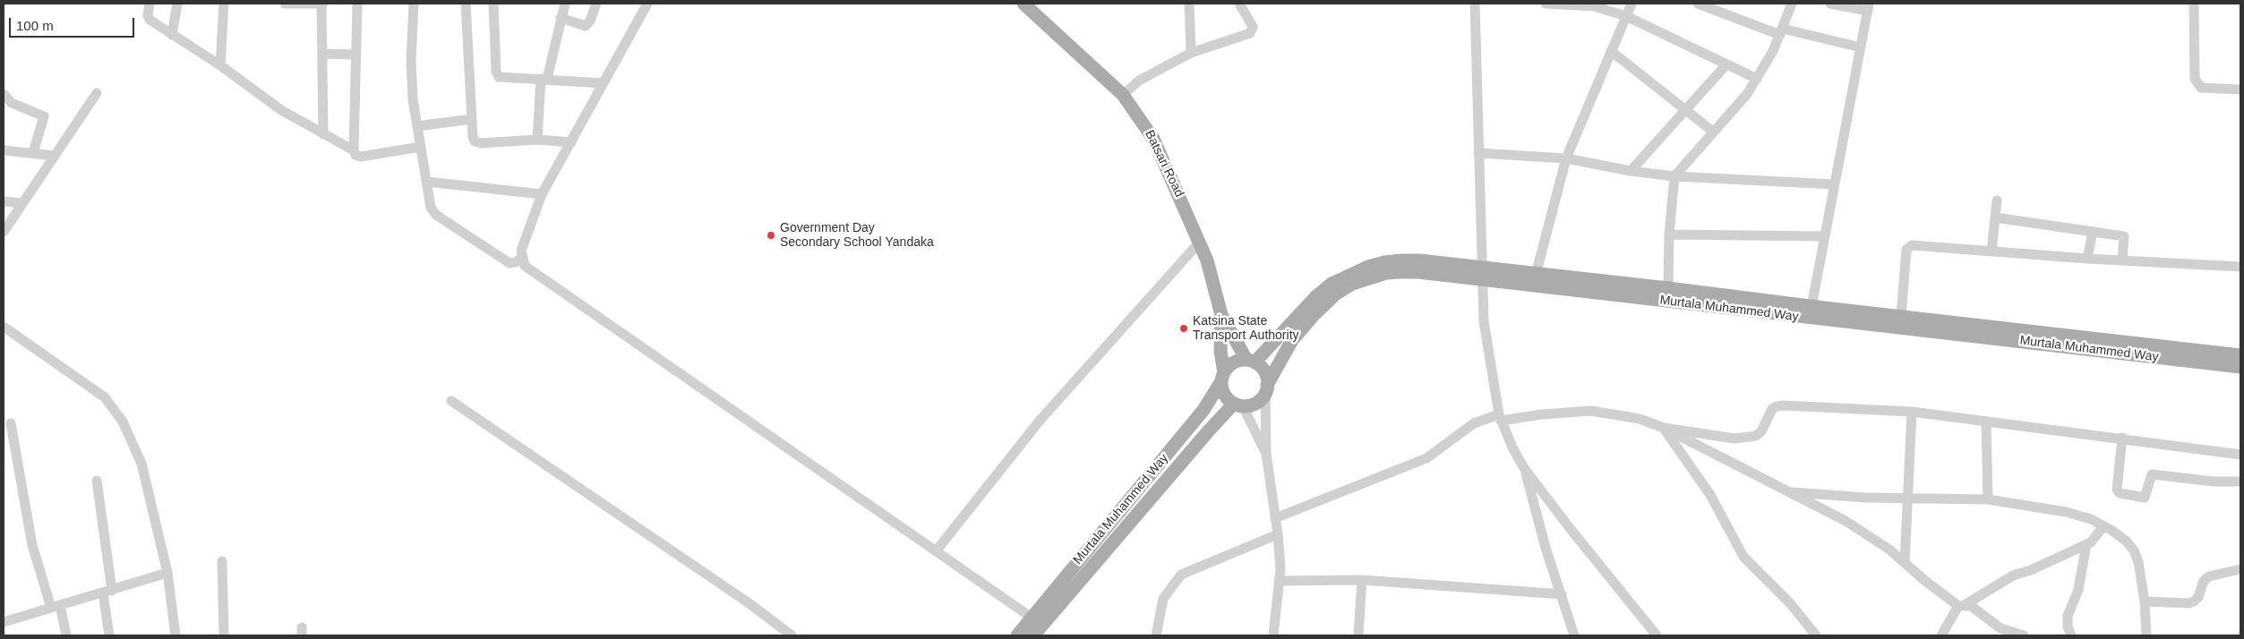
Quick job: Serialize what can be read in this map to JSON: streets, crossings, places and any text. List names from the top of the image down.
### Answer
{
  "streets": {
    "main road": ["Batsari Road", "Murtala Muhammed Way"]
  },
  "places": ["Government Day Secondary School Yandaka", "Katsina State Transport Authority"],
  "scale_bar": "100 m"
}
